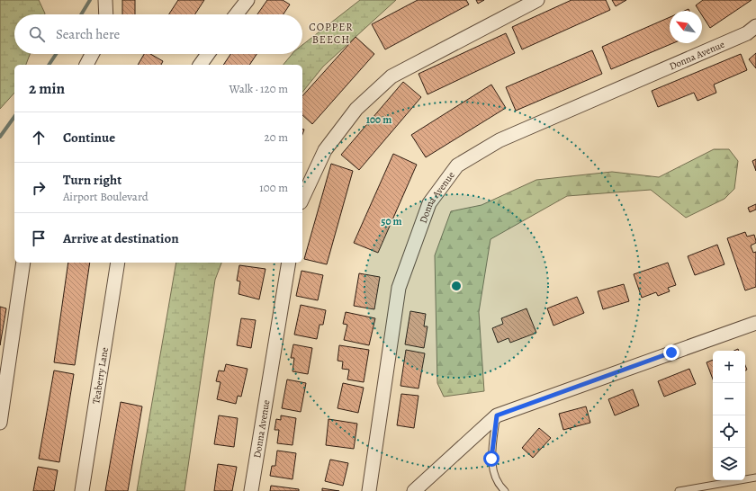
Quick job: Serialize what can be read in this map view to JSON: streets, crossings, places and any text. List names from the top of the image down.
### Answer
{
  "streets": {
    "street": ["Donna Avenue", "Teaberry Lane"]
  },
  "districts": ["COPPER BEECH"],
  "north": "top left",
  "page": {
    "search": "Search here",
    "heading": ["2 min", "Walk · 120 m"],
    "list": [
      ["Continue", "20 m"],
      ["Turn right", "Airport Boulevard", "100 m"],
      "Arrive at destination"
    ],
    "map_buttons": ["+", "−"]
  },
  "rings": ["100 m", "50 m"]
}
